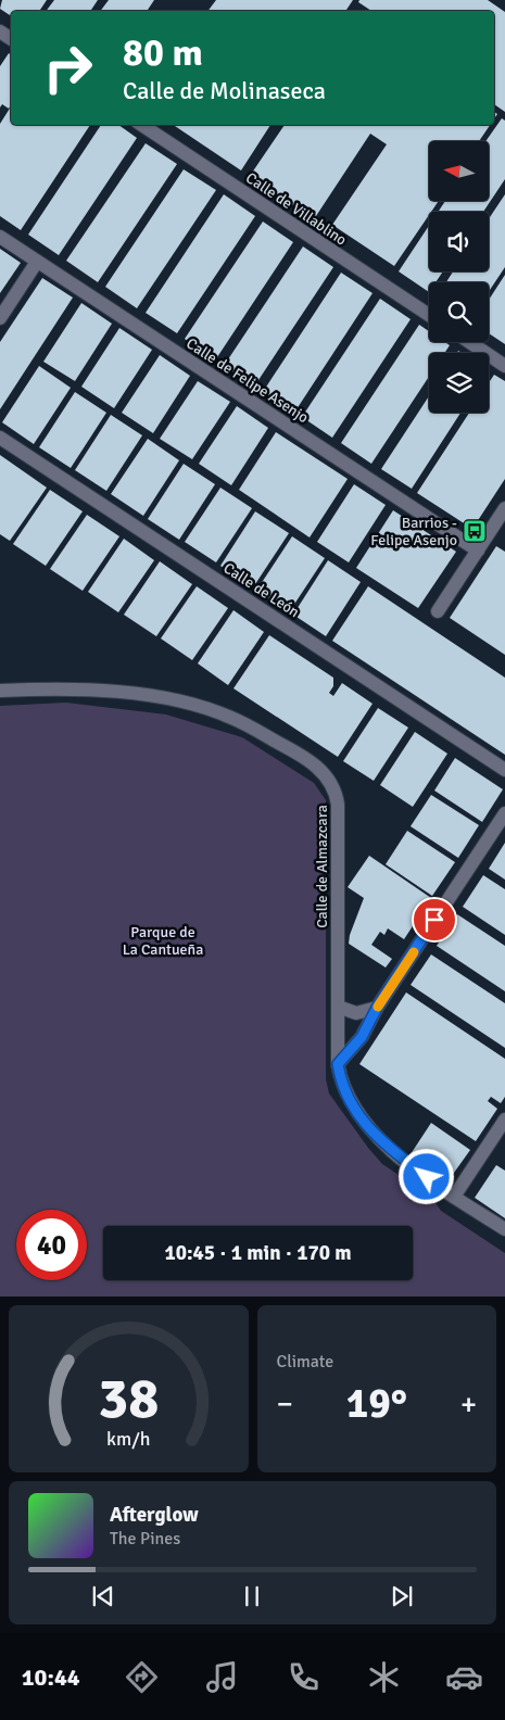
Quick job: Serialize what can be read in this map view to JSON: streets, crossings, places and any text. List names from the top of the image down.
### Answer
{
  "streets": {
    "street": [
      "Calle de Villablino",
      "Calle de Felipe Asenjo",
      "Calle de León",
      "Calle de Almazcara"
    ]
  },
  "parks": ["Parque de La Cantueña"],
  "places": {
    "bus stop": ["Barrios - Felipe Asenjo"]
  },
  "north": "left",
  "page": {
    "turn": ["80 m", "Calle de Molinaseca"],
    "limit": "40",
    "trip": "10:45 · 1 min · 170 m",
    "tile": "Climate",
    "heat": ["−", "19°", "+"],
    "song": ["Afterglow", "The Pines"],
    "tabs": "10:44",
    "gauge": ["38", "km/h"]
  }
}
